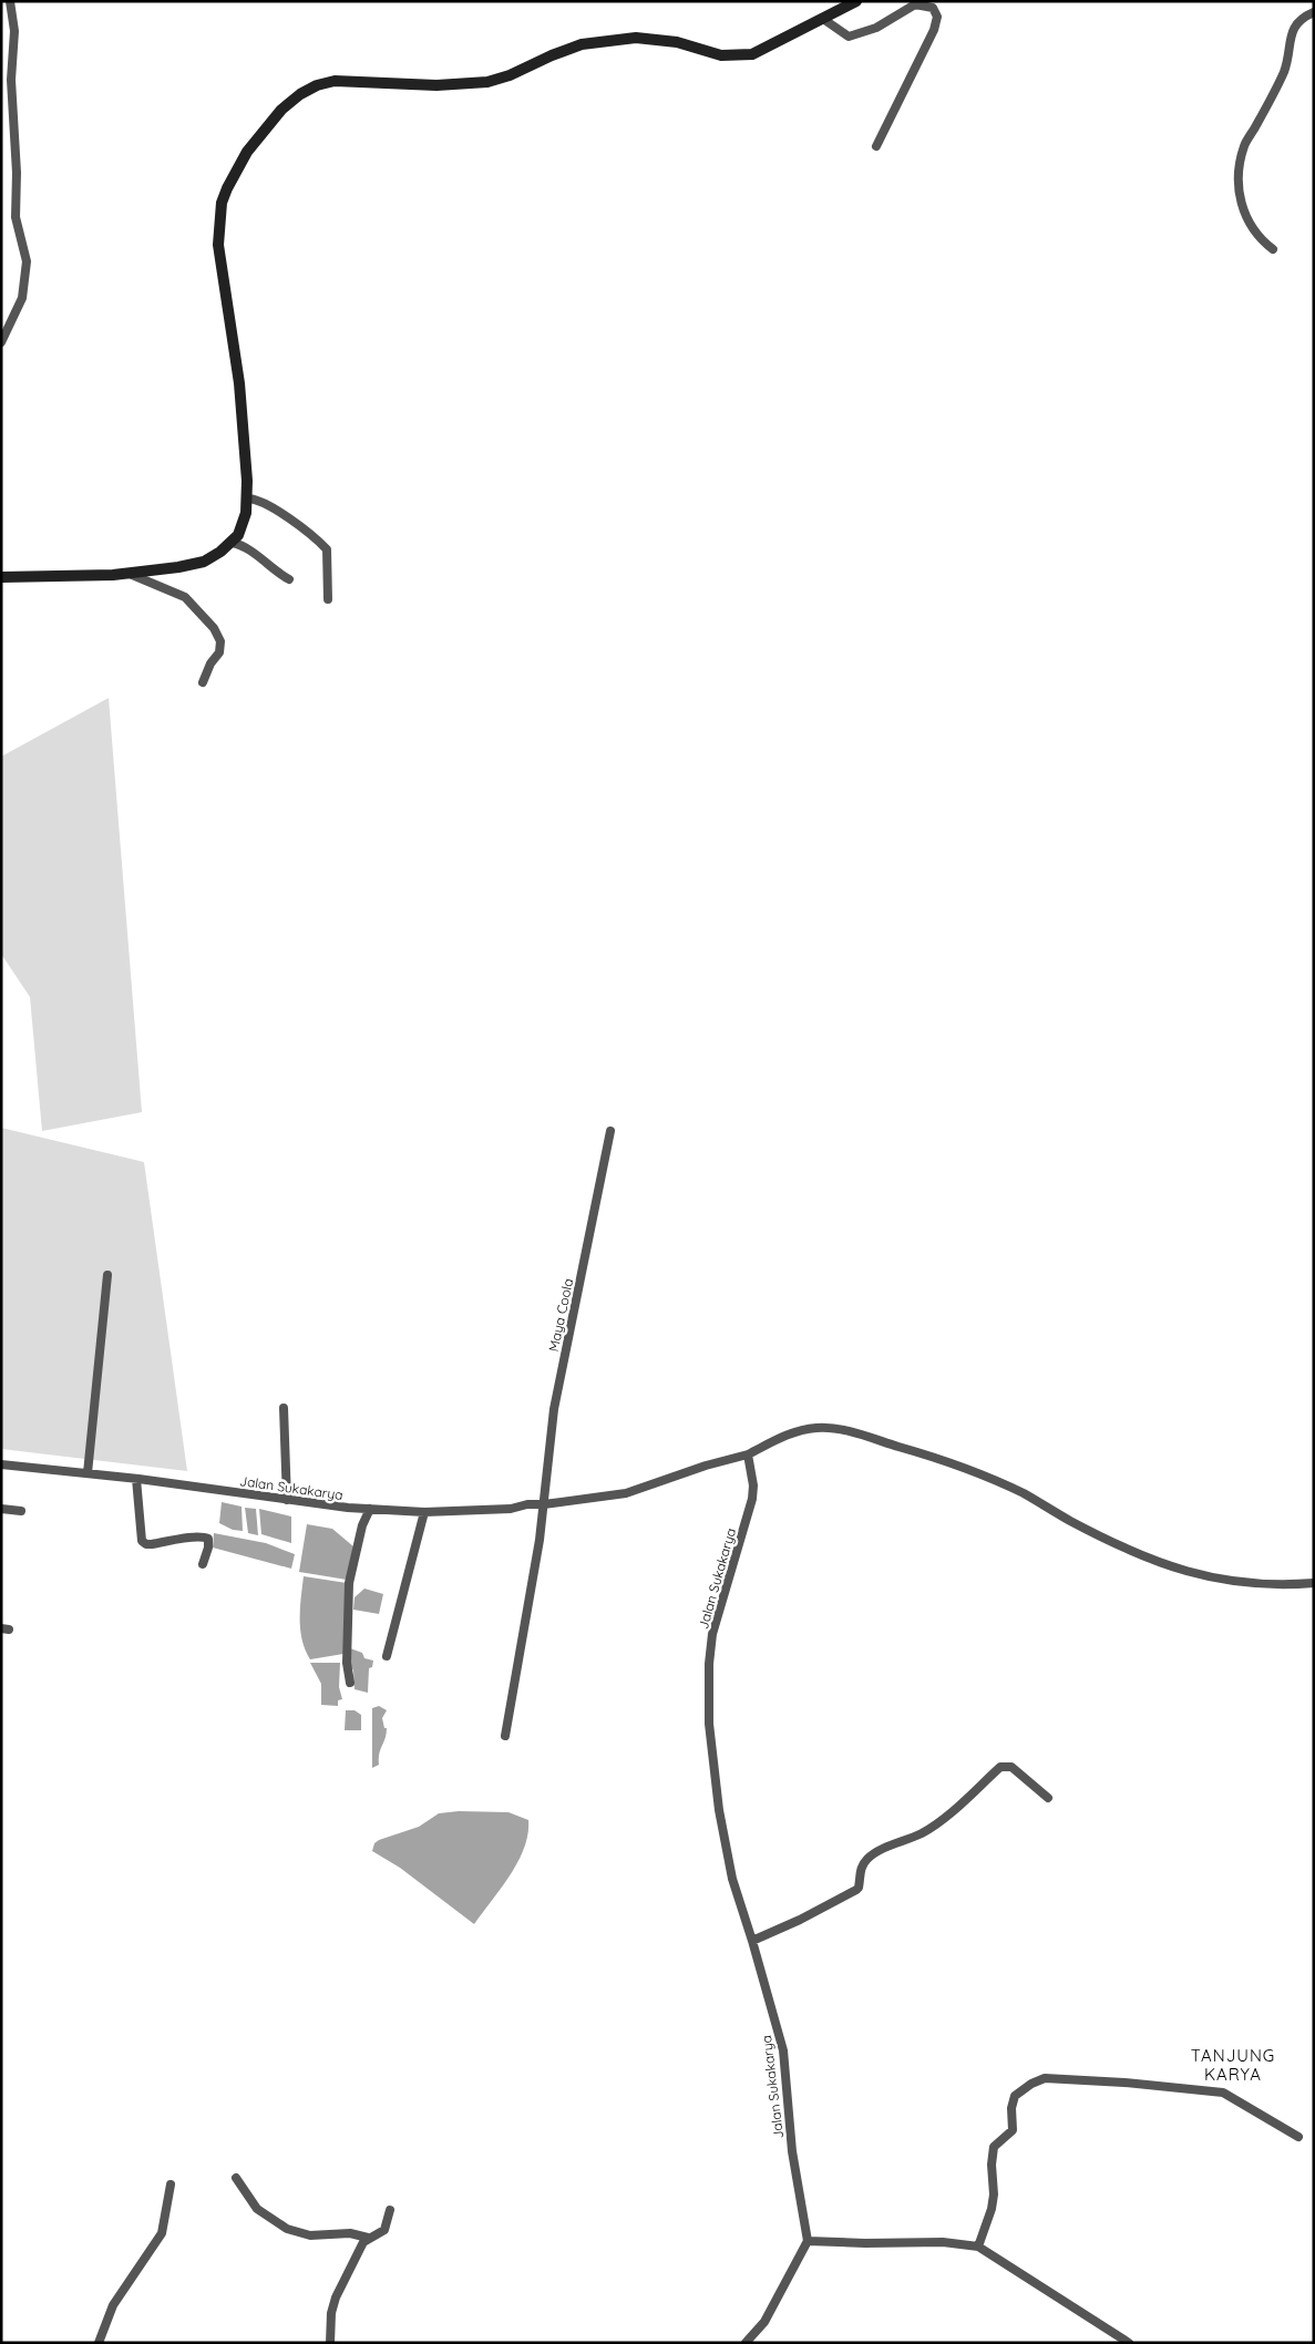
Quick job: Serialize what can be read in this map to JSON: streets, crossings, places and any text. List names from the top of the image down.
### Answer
{
  "streets": {
    "street": ["Maya Coola", "Jalan Sukakarya"]
  },
  "crossings": [
    ["Maya Coola", "Jalan Sukakarya"]
  ],
  "districts": ["TANJUNG KARYA"]
}
